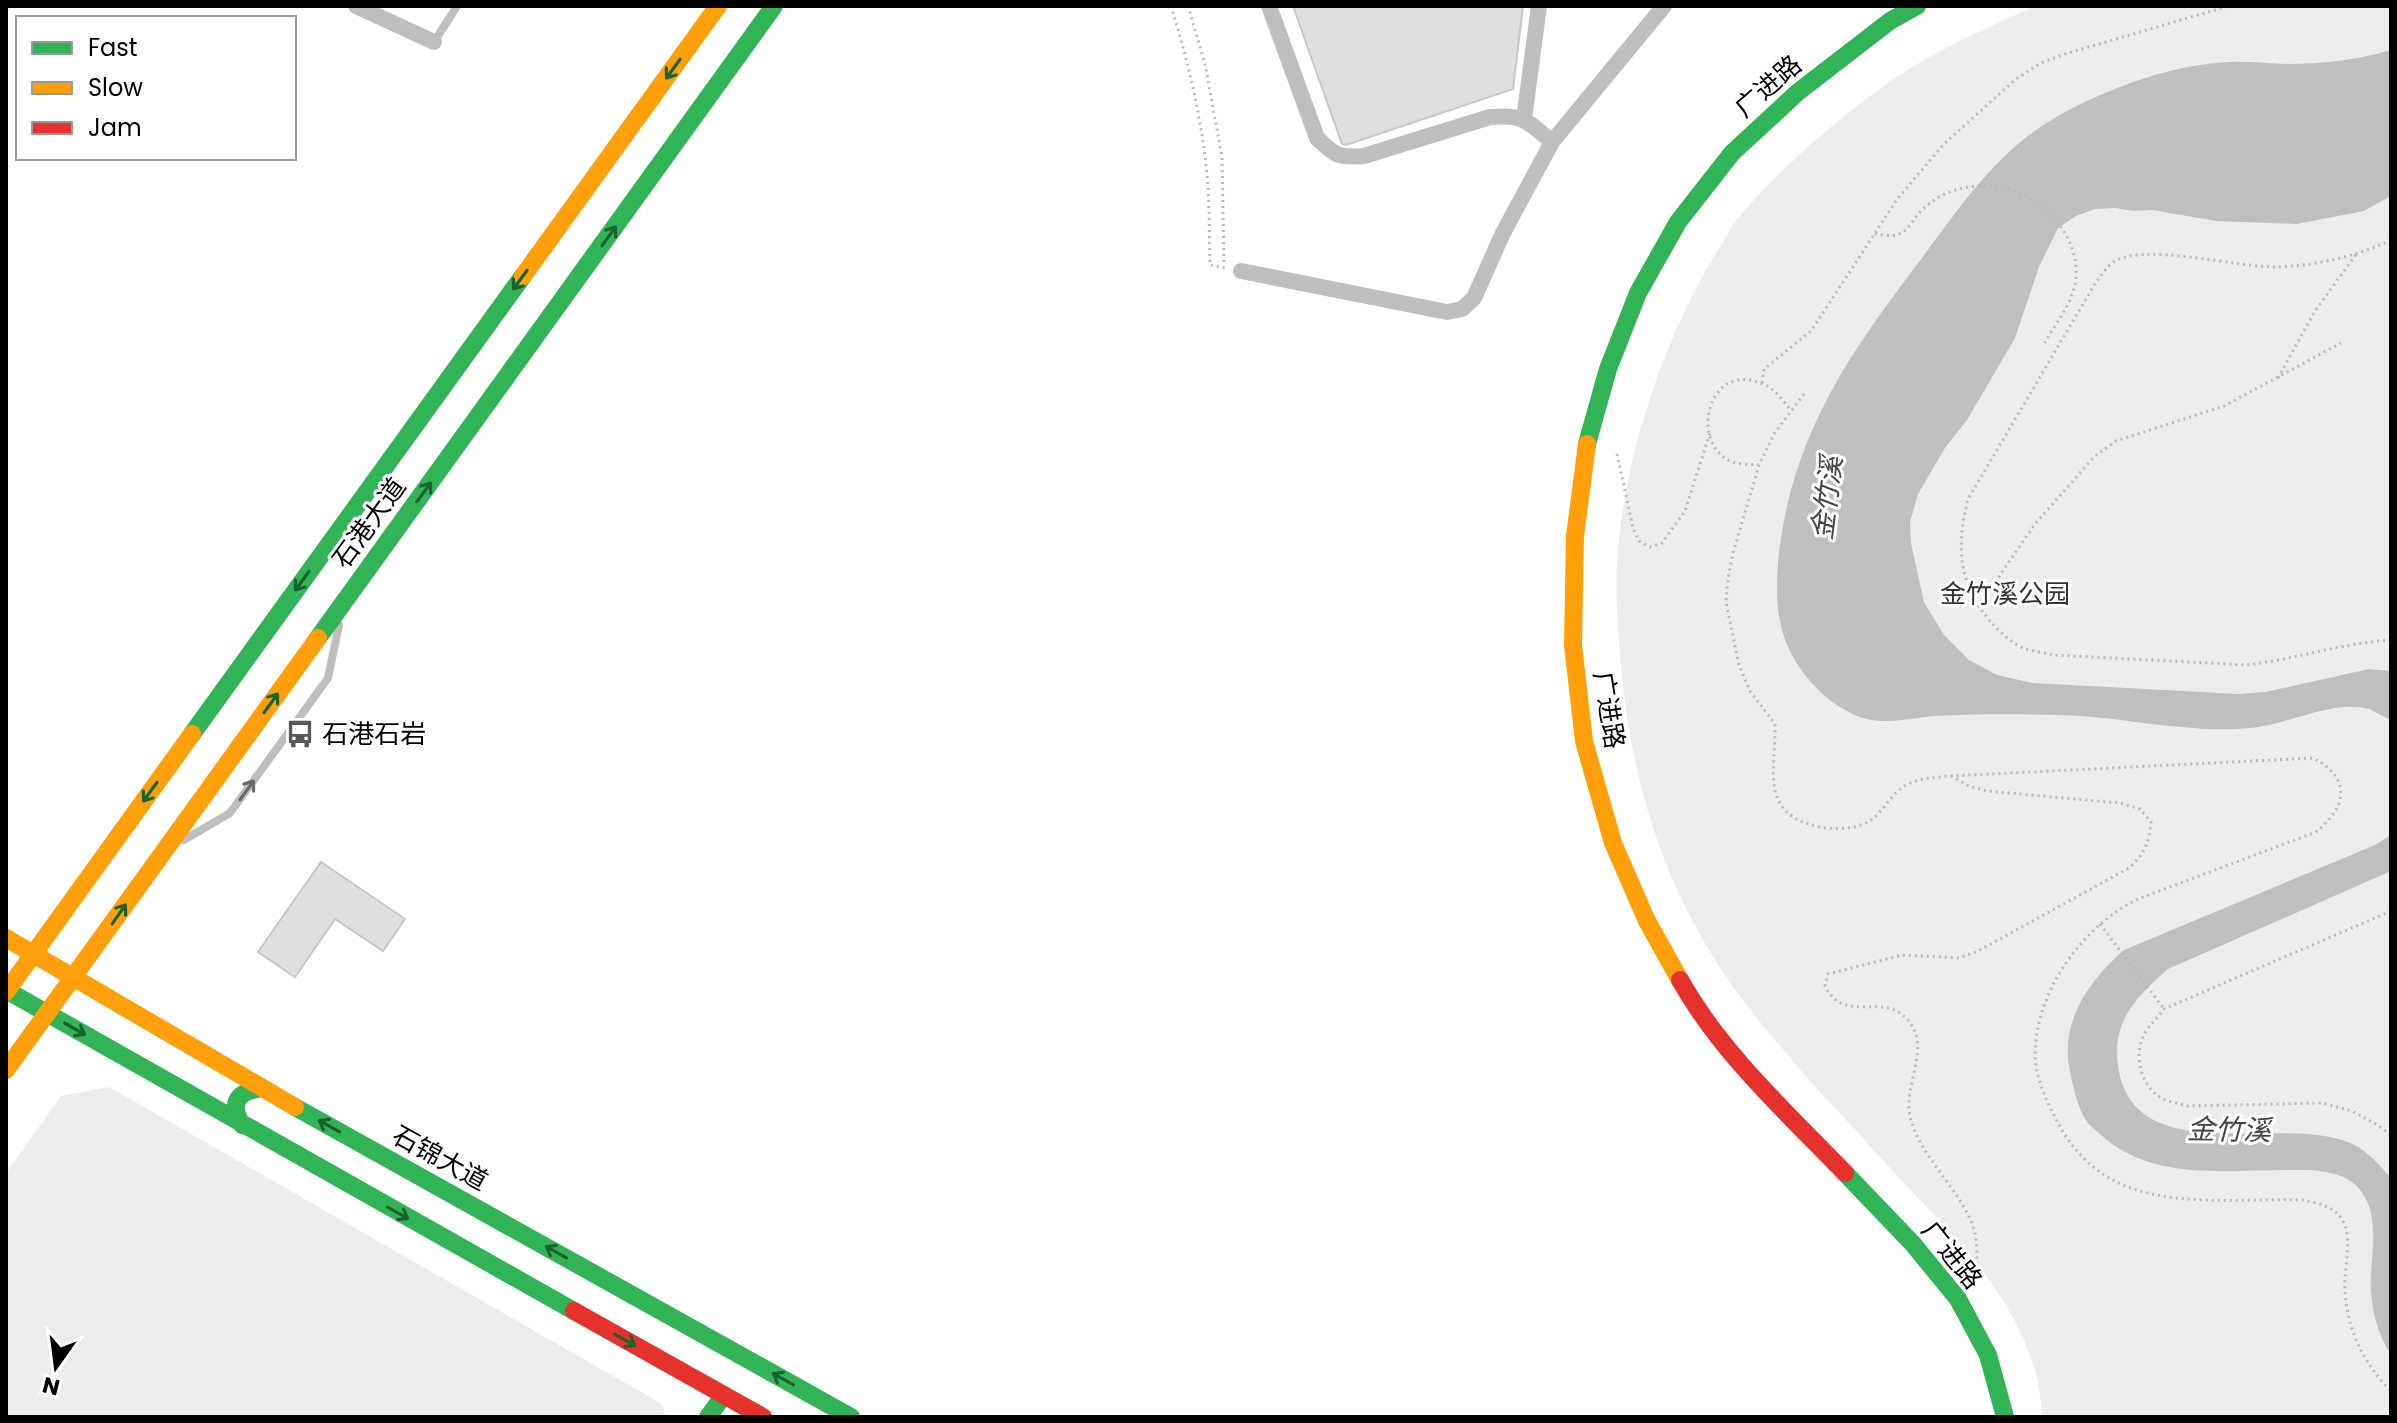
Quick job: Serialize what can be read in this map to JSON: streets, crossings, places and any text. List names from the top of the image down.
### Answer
{
  "streets": {
    "main road": ["广进路", "石港大道", "石锦大道"]
  },
  "crossings": [
    ["石港大道", "石锦大道"]
  ],
  "water": ["金竹溪"],
  "parks": ["金竹溪公园"],
  "places": {
    "bus stop": ["石港石岩"]
  },
  "legend": ["Fast", "Slow", "Jam"],
  "north": "bottom"
}
